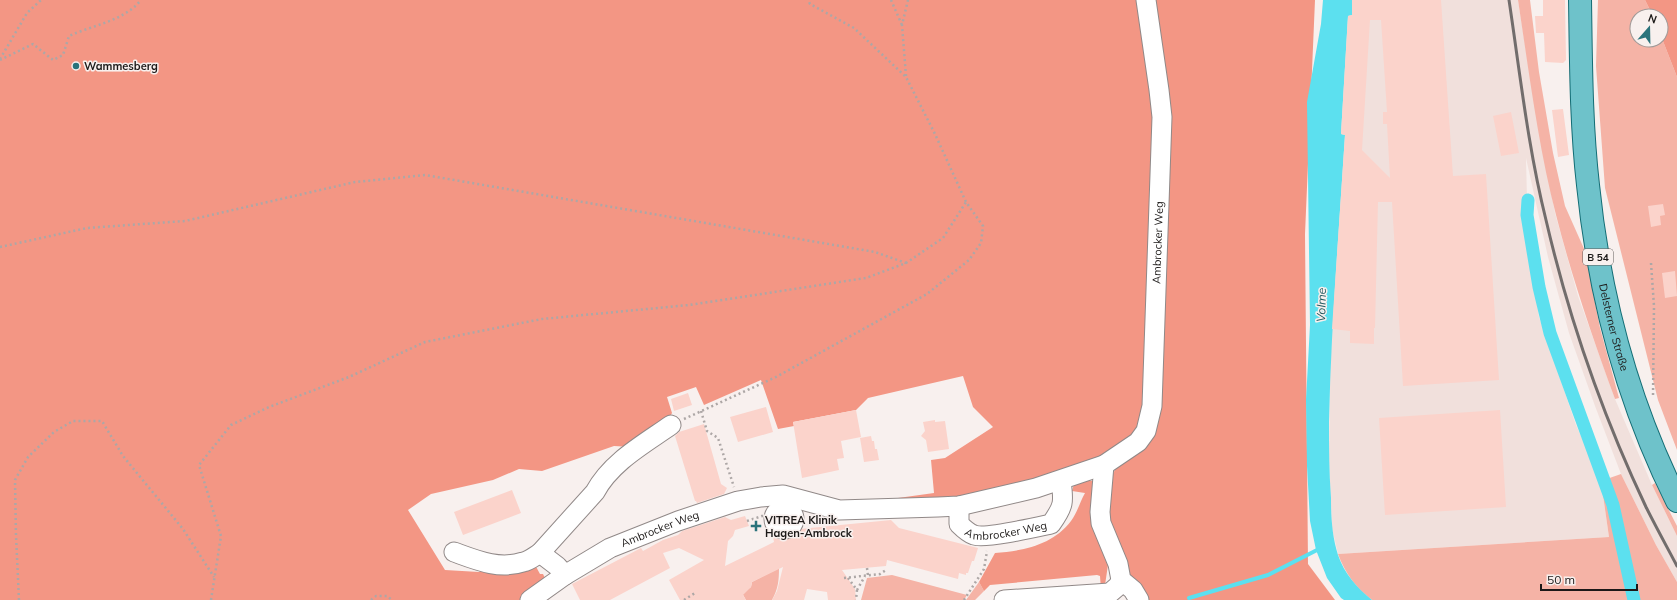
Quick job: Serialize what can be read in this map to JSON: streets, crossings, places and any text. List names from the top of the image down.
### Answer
{
  "streets": {
    "main road": ["B 54", "Delsterner Straße"],
    "lane": ["Ambrocker Weg"]
  },
  "water": ["Volme"],
  "places": {
    "other": ["Wammesberg"],
    "health": ["VITREA Klinik Hagen-Ambrock"]
  },
  "scale_bar": "50 m",
  "north": "top"
}
